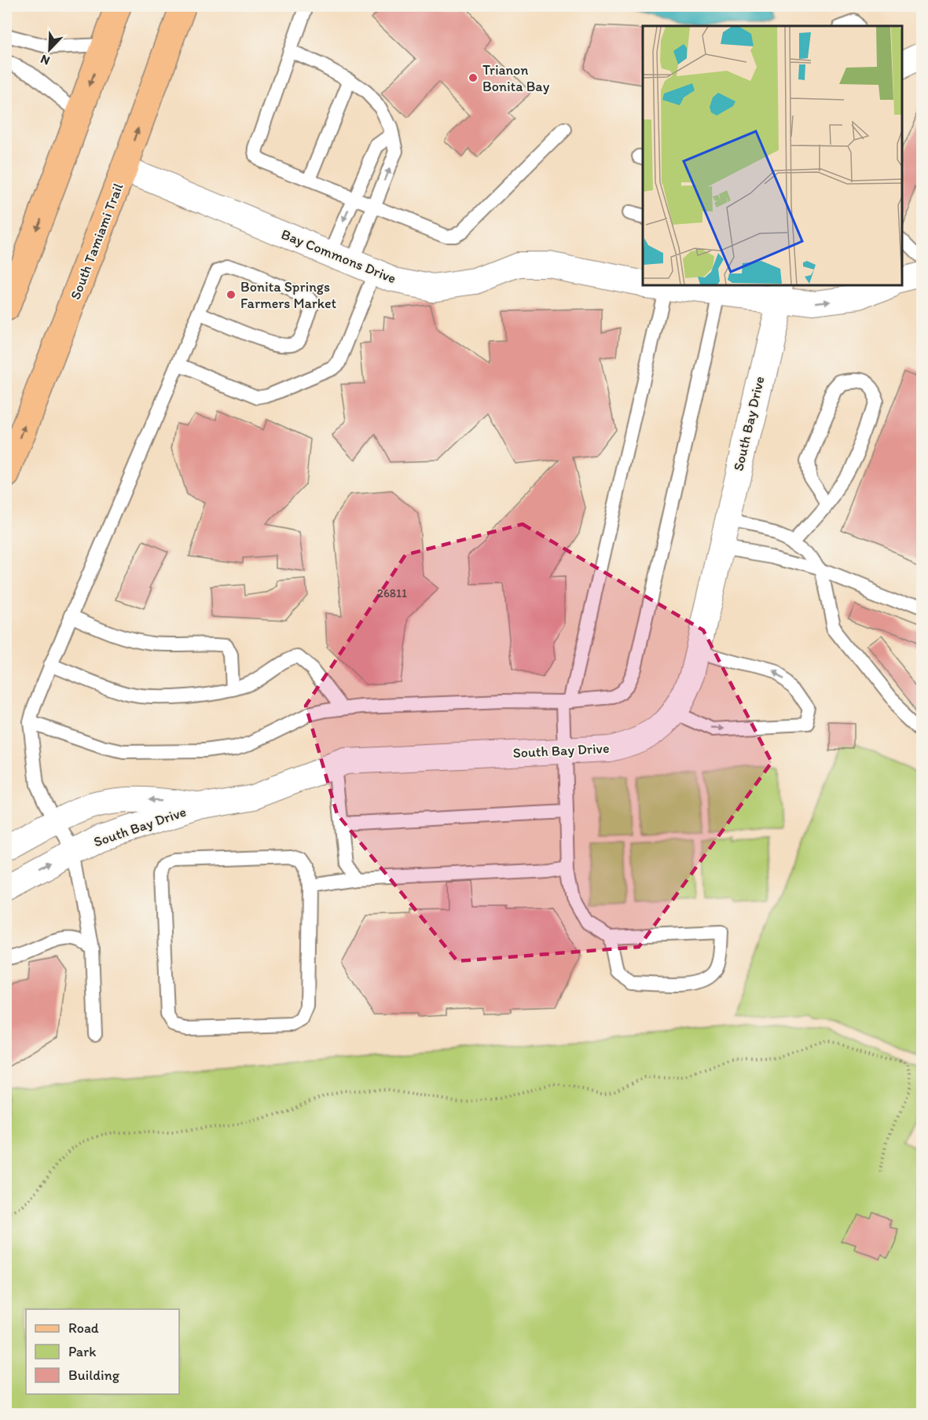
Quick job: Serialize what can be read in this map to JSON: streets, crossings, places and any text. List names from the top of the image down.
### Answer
{
  "streets": {
    "main road": ["South Tamiami Trail"],
    "street": ["Bay Commons Drive", "South Bay Drive"]
  },
  "crossings": [
    ["South Tamiami Trail", "Bay Commons Drive"],
    ["Bay Commons Drive", "South Bay Drive"]
  ],
  "places": ["Trianon Bonita Bay", "Bonita Springs Farmers Market"],
  "house_numbers": ["26811"],
  "legend": ["Road", "Park", "Building"],
  "north": "bottom left"
}
